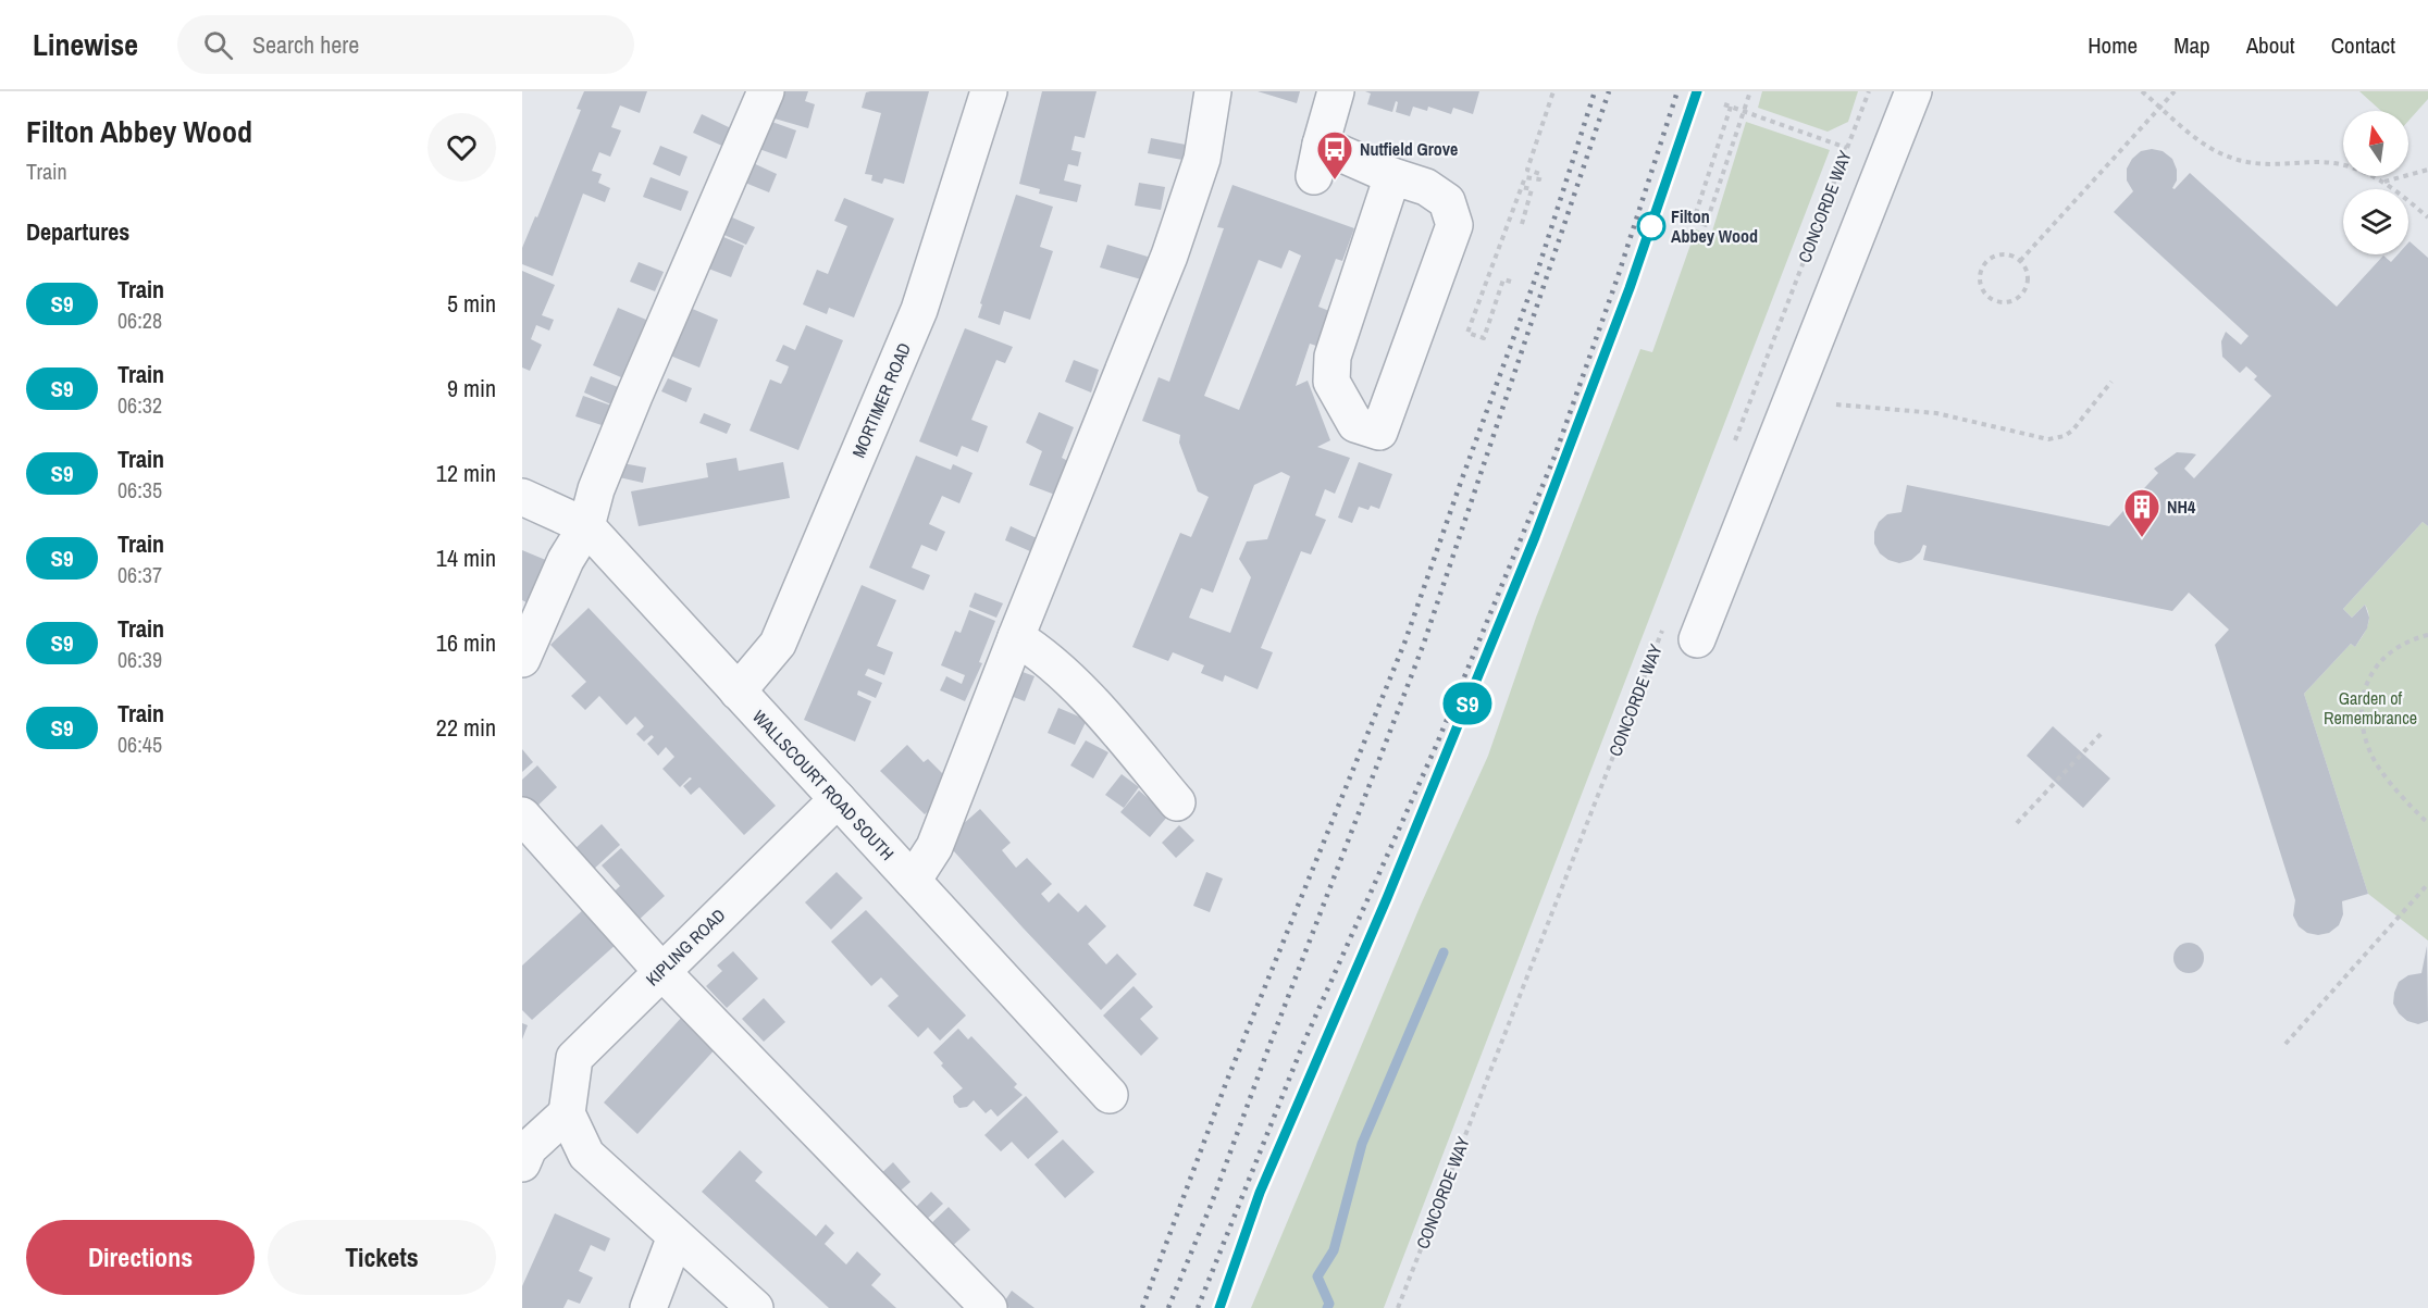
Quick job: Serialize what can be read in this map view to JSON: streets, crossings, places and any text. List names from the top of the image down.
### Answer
{
  "streets": {
    "street": ["MORTIMER ROAD", "WALLSCOURT ROAD SOUTH", "KIPLING ROAD"],
    "path": ["CONCORDE WAY"]
  },
  "crossings": [
    ["MORTIMER ROAD", "WALLSCOURT ROAD SOUTH"],
    ["WALLSCOURT ROAD SOUTH", "KIPLING ROAD"]
  ],
  "parks": ["Garden of Remembrance"],
  "places": {
    "bus stop": ["Nutfield Grove"],
    "other": ["Filton Abbey Wood"],
    "building": ["NH4"]
  },
  "north": "top",
  "page": {
    "header": "Linewise",
    "search": "Search here",
    "nav": [
      "Home",
      "Map",
      "About",
      "Contact"
    ],
    "heading": [
      ["Filton Abbey Wood", "Train"],
      "Departures"
    ],
    "on_map": "S9",
    "list": [
      {
        "mark": "S9",
        "name": "Train",
        "note": "06:28",
        "value": "5 min"
      },
      {
        "mark": "S9",
        "name": "Train",
        "note": "06:32",
        "value": "9 min"
      },
      {
        "mark": "S9",
        "name": "Train",
        "note": "06:35",
        "value": "12 min"
      },
      {
        "mark": "S9",
        "name": "Train",
        "note": "06:37",
        "value": "14 min"
      },
      {
        "mark": "S9",
        "name": "Train",
        "note": "06:39",
        "value": "16 min"
      },
      {
        "mark": "S9",
        "name": "Train",
        "note": "06:45",
        "value": "22 min"
      }
    ],
    "buttons": ["Directions", "Tickets"]
  }
}
